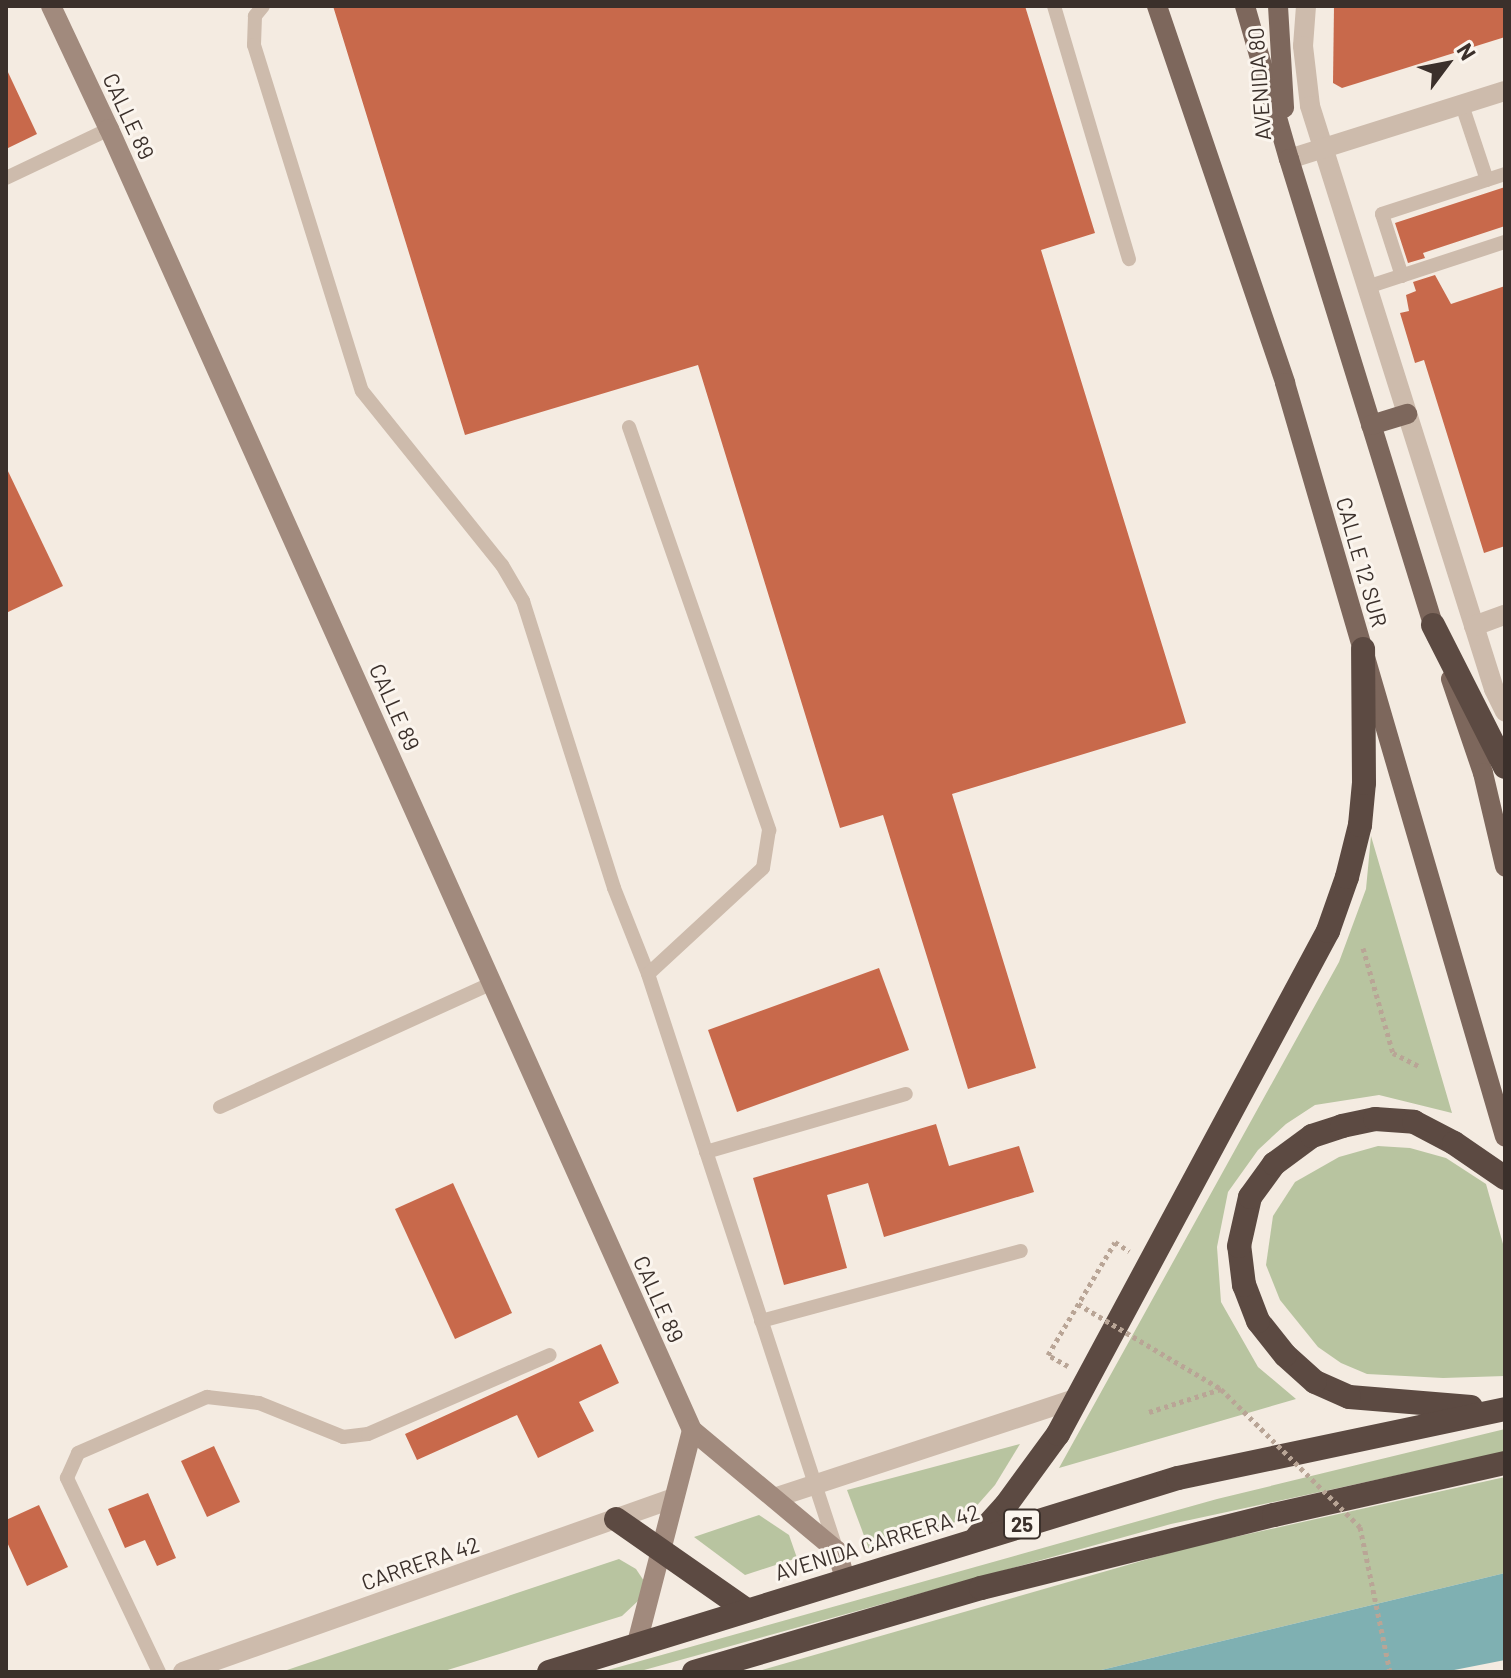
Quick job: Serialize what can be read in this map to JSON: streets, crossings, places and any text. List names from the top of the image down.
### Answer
{
  "streets": {
    "highway": ["25", "AVENIDA CARRERA 42"],
    "main road": ["AVENIDA 80", "CALLE 12 SUR"],
    "street": ["CALLE 89", "CARRERA 42"]
  },
  "north": "top right"
}
